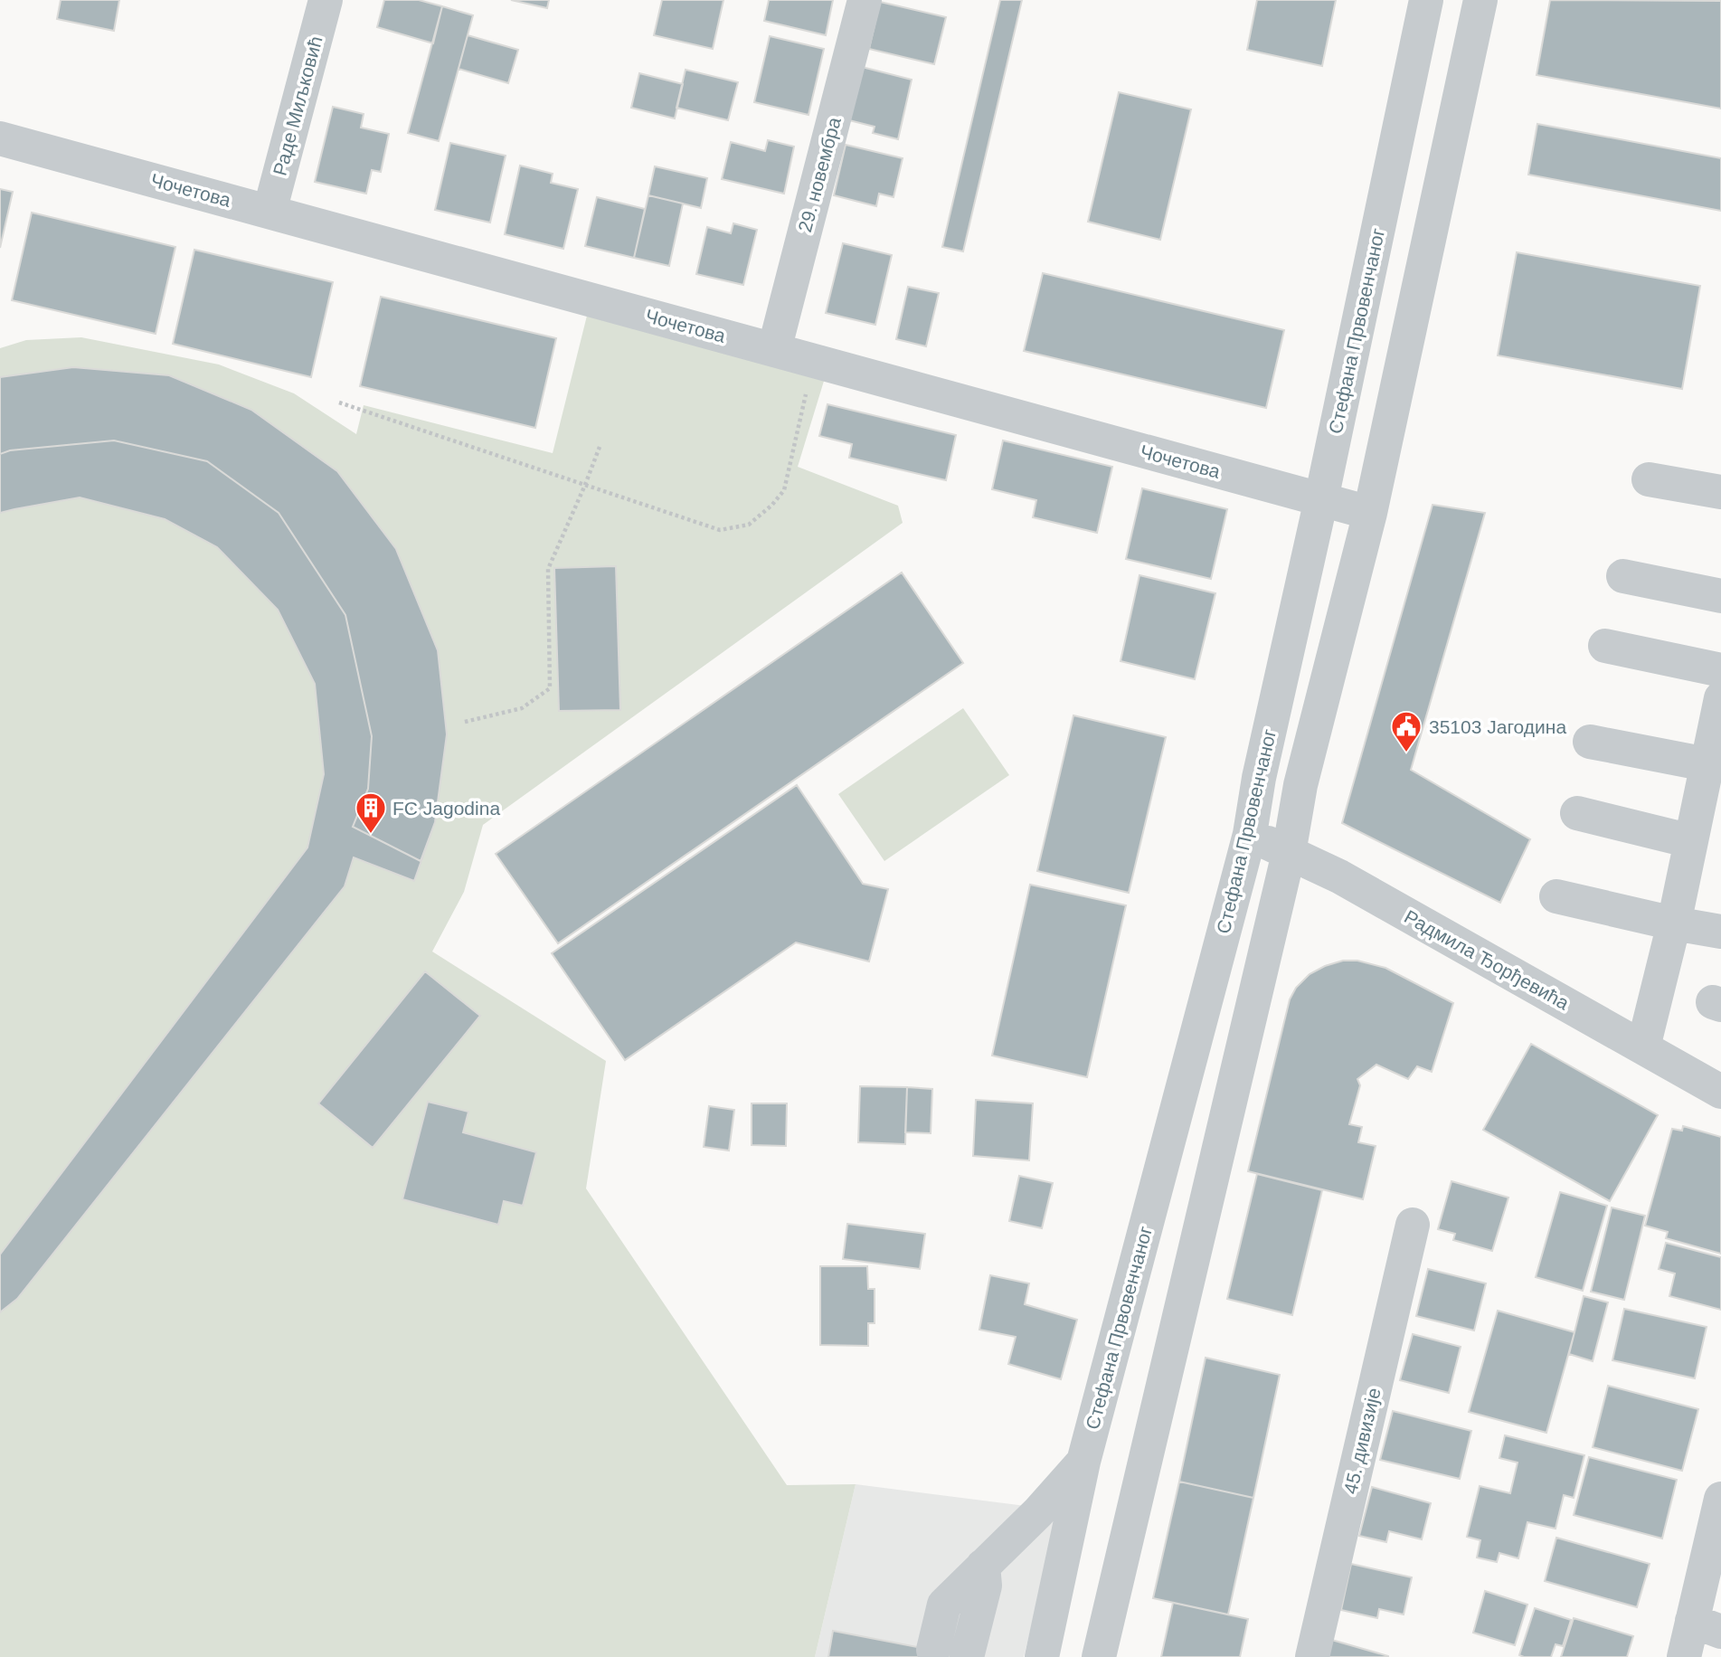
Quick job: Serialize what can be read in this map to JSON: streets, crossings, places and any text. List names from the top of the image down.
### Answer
{
  "streets": {
    "street": [
      "Раде Миљковић",
      "29. новембра",
      "Чочетова",
      "Стефана Првовенчаног",
      "Радмила Ђорђевића",
      "45. дивизије"
    ]
  },
  "crossings": [
    ["Раде Миљковић", "Чочетова"],
    ["29. новембра", "Чочетова"],
    ["Чочетова", "Стефана Првовенчаног"],
    ["Стефана Првовенчаног", "Радмила Ђорђевића"]
  ],
  "places": {
    "public building": ["35103 Јагодина"],
    "building": ["FC Jagodina"]
  }
}
